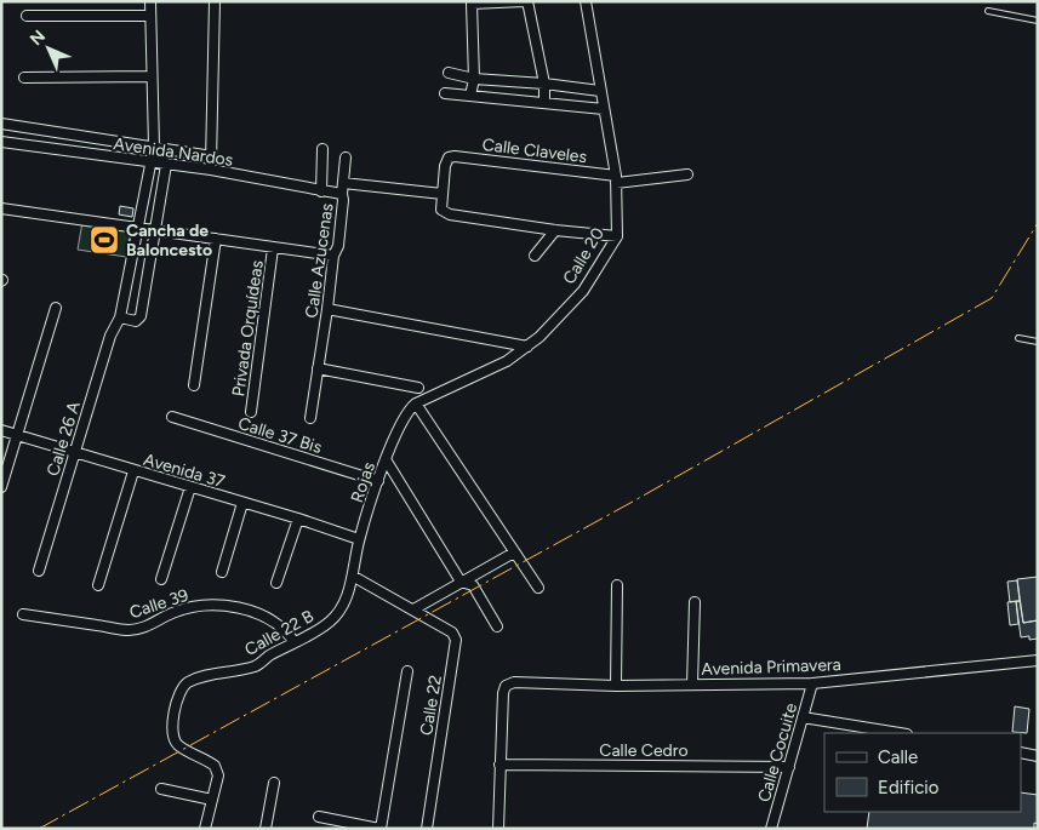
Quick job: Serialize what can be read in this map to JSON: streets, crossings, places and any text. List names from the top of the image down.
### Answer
{
  "streets": {
    "street": [
      "Calle Claveles",
      "Avenida Nardos",
      "Calle 20",
      "Calle Azucenas",
      "Privada Orquídeas",
      "Calle 37 Bis",
      "Calle 26 A",
      "Avenida 37",
      "Rojas",
      "Calle 39",
      "Calle 22 B",
      "Avenida Primavera",
      "Calle 22",
      "Calle Cedro",
      "Calle Cocuite"
    ]
  },
  "crossings": [
    ["Calle Claveles", "Avenida Nardos"],
    ["Calle Claveles", "Calle 20"],
    ["Avenida Nardos", "Calle Azucenas"],
    ["Avenida Nardos", "Calle 26 A"],
    ["Calle 20", "Rojas"],
    ["Calle 37 Bis", "Rojas"],
    ["Calle 26 A", "Avenida 37"],
    ["Avenida 37", "Rojas"],
    ["Rojas", "Calle 22 B"],
    ["Calle 39", "Calle 22 B"],
    ["Avenida Primavera", "Calle Cedro"],
    ["Avenida Primavera", "Calle Cocuite"],
    ["Calle Cedro", "Calle Cocuite"]
  ],
  "places": {
    "sports": ["Cancha de Baloncesto"]
  },
  "legend": ["Calle", "Edificio"],
  "north": "top left"
}
